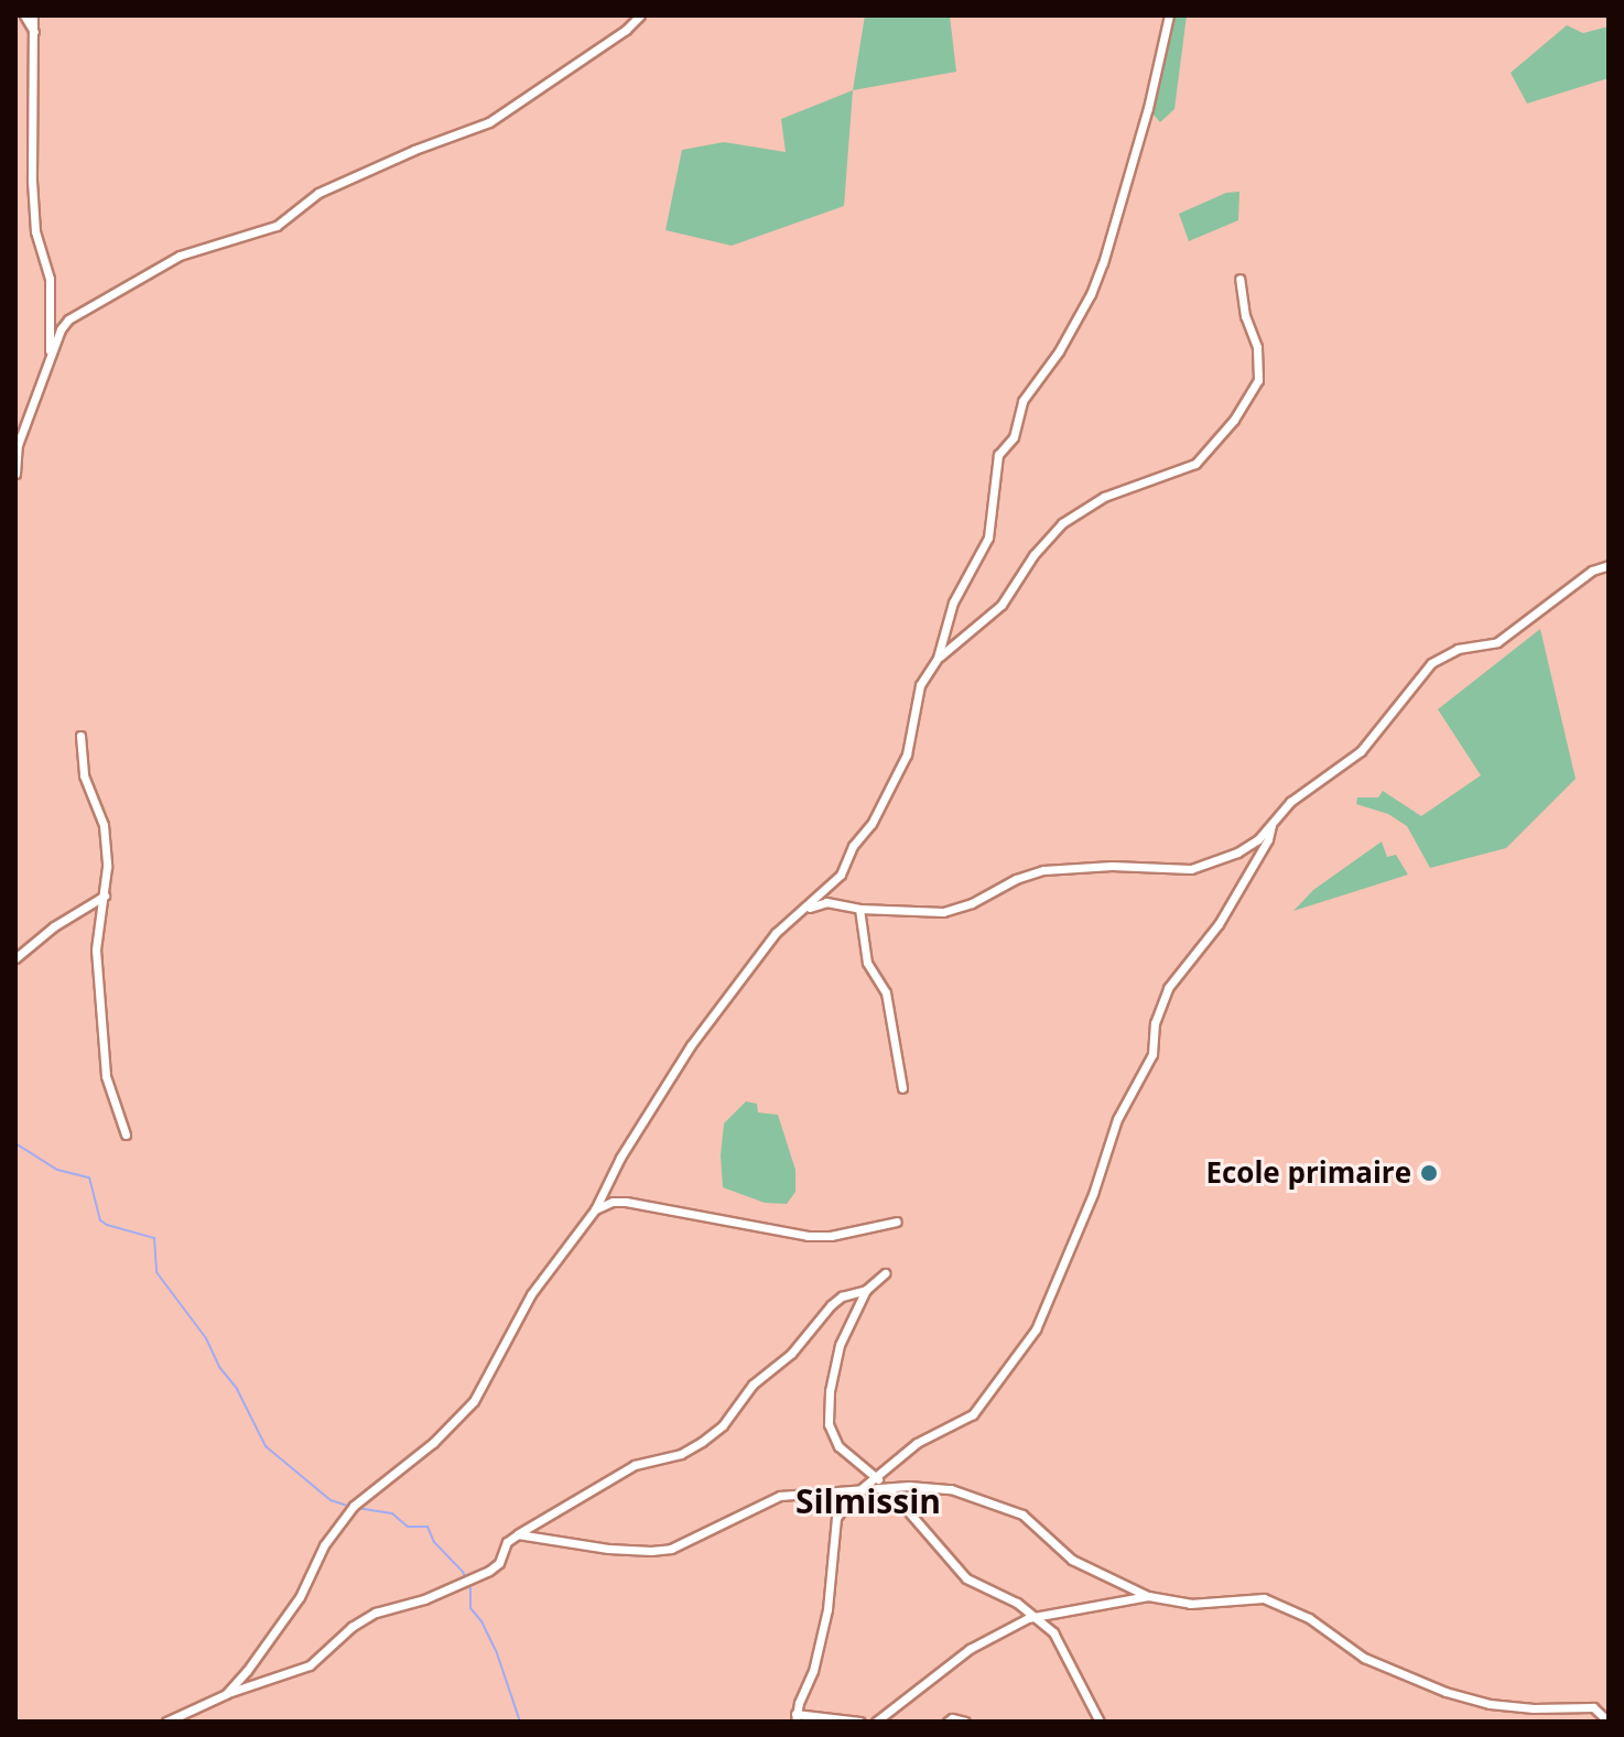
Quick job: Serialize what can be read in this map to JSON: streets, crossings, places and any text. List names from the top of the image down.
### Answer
{
  "districts": ["Silmissin"],
  "places": ["Ecole primaire"]
}
